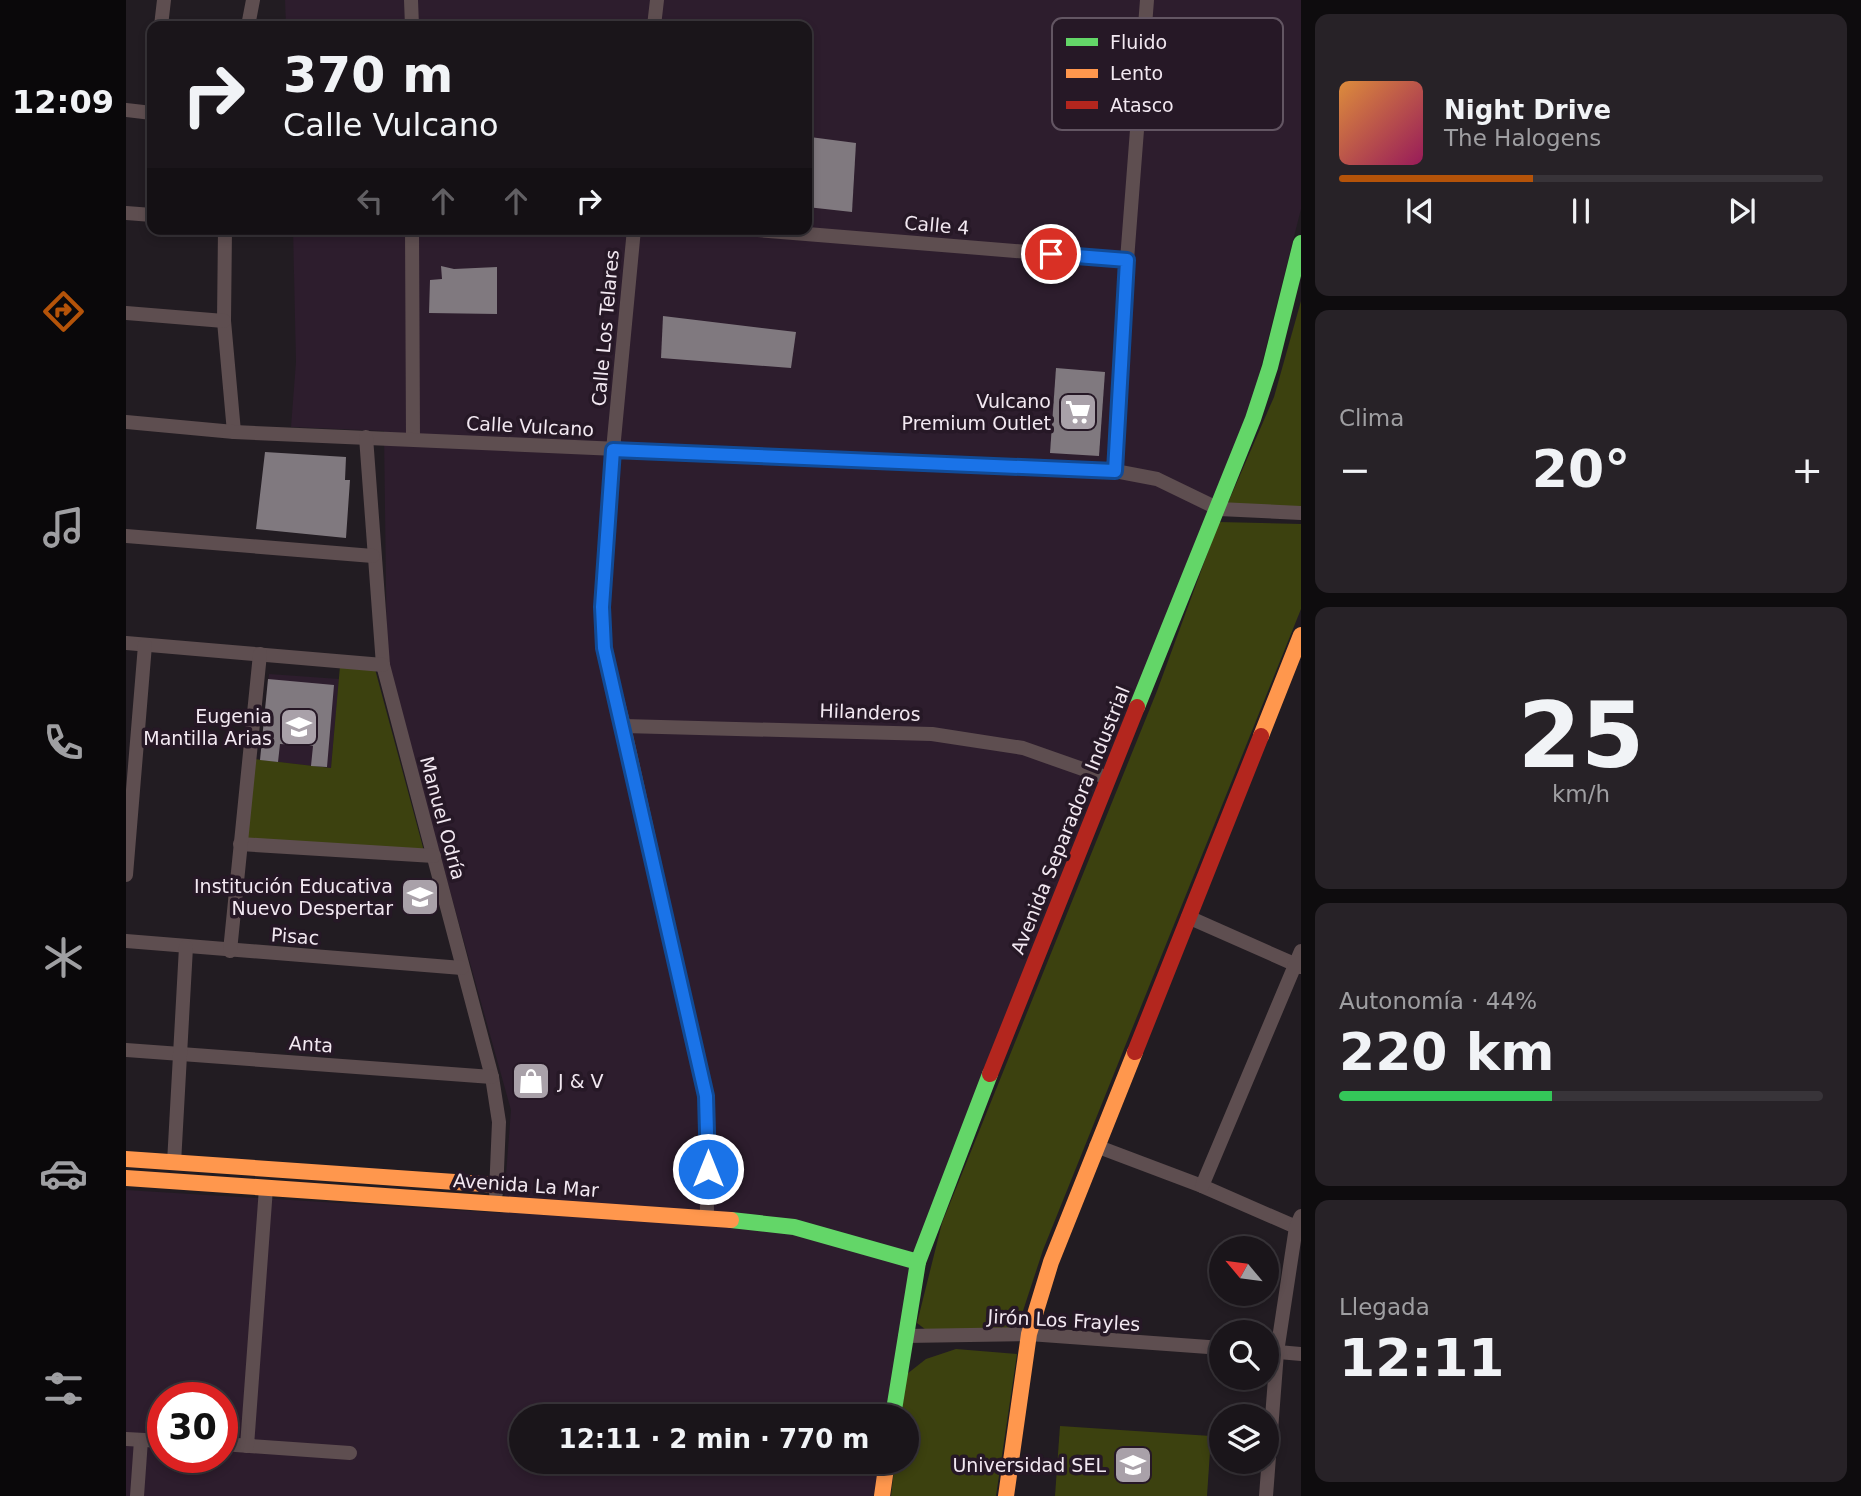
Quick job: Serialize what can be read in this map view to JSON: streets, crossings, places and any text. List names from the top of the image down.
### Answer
{
  "streets": {
    "main road": ["Avenida Separadora Industrial", "Avenida La Mar"],
    "street": [
      "Calle 4",
      "Calle Los Telares",
      "Calle Vulcano",
      "Hilanderos",
      "Manuel Odría",
      "Pisac",
      "Anta",
      "Jirón Los Frayles"
    ]
  },
  "crossings": [
    ["Calle Los Telares", "Calle Vulcano"],
    ["Calle Los Telares", "Hilanderos"],
    ["Calle Los Telares", "Avenida La Mar"],
    ["Calle Vulcano", "Manuel Odría"],
    ["Calle Vulcano", "Avenida Separadora Industrial"],
    ["Hilanderos", "Avenida Separadora Industrial"],
    ["Manuel Odría", "Pisac"],
    ["Manuel Odría", "Anta"],
    ["Manuel Odría", "Avenida La Mar"],
    ["Avenida Separadora Industrial", "Avenida La Mar"],
    ["Avenida Separadora Industrial", "Jirón Los Frayles"]
  ],
  "places": {
    "supermarket": ["Vulcano Premium Outlet"],
    "school or university": ["Eugenia Mantilla Arias", "Institución Educativa Nuevo Despertar", "Universidad SEL"],
    "shop": ["J & V"]
  },
  "legend": ["Fluido", "Lento", "Atasco"],
  "north": "top left",
  "page": {
    "tabs": "12:09",
    "turn": ["370 m", "Calle Vulcano"],
    "song": ["Night Drive", "The Halogens"],
    "tile": [
      "Clima",
      ["25", "km/h"],
      ["Autonomía · 44%", "220 km"],
      ["Llegada", "12:11"]
    ],
    "heat": ["−", "20°", "+"],
    "limit": "30",
    "trip": "12:11 · 2 min · 770 m"
  }
}
